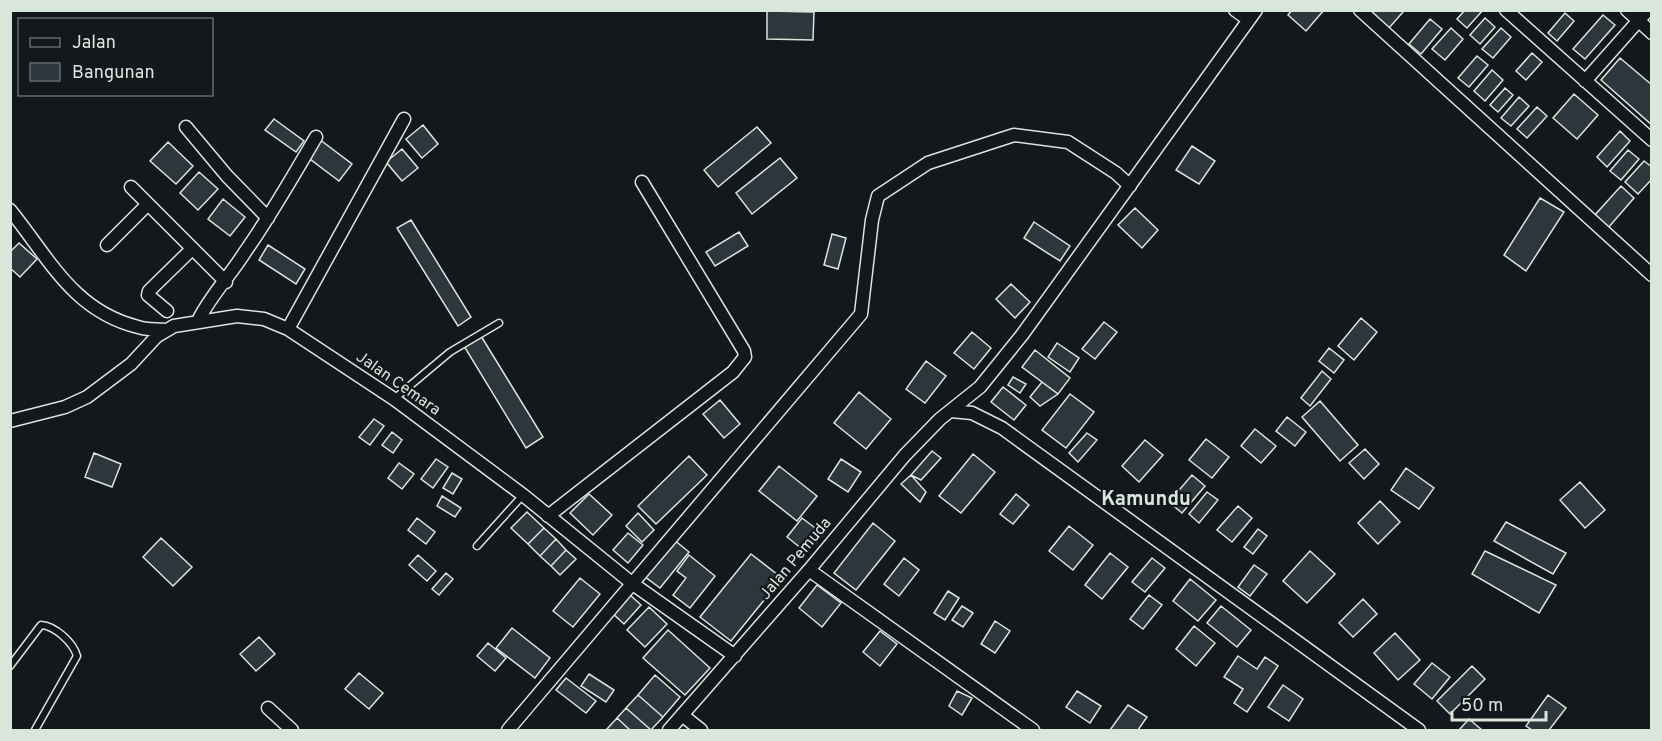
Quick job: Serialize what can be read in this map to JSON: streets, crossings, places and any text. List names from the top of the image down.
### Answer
{
  "streets": {
    "street": ["Jalan Cemara", "Jalan Pemuda"]
  },
  "crossings": [
    ["Jalan Cemara", "Jalan Pemuda"]
  ],
  "districts": ["Kamundu"],
  "legend": ["Jalan", "Bangunan"],
  "scale_bar": "50 m"
}
